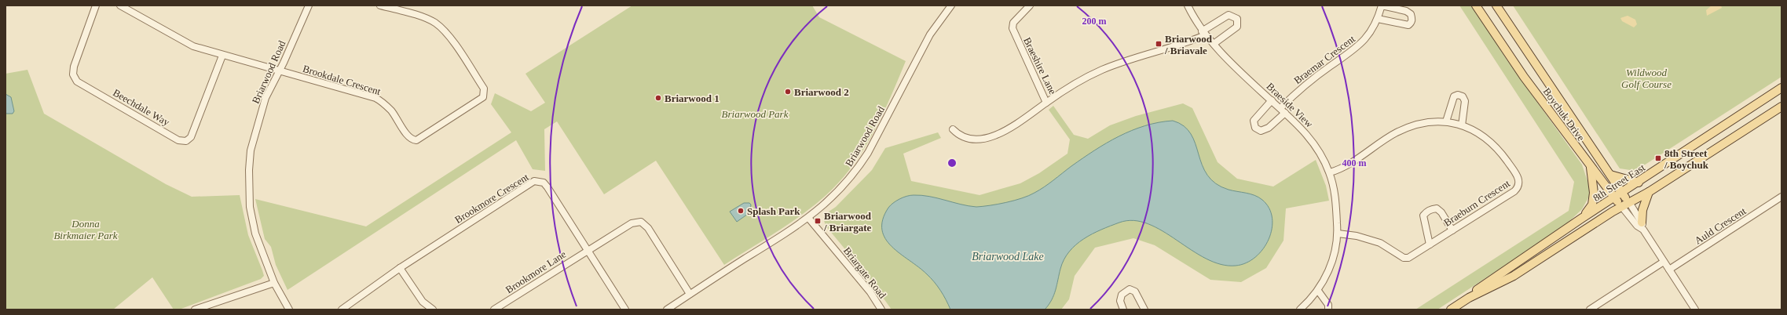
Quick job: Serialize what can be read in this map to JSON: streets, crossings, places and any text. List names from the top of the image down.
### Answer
{
  "streets": {
    "main road": ["Boychuk Drive", "8th Street East"],
    "street": [
      "Braemar Crescent",
      "Braeshire Lane",
      "Briarwood Road",
      "Brookdale Crescent",
      "Braeside View",
      "Beechdale Way",
      "Brookmore Crescent",
      "Braeburn Crescent",
      "Auld Crescent",
      "Brookmore Lane",
      "Briargate Road"
    ]
  },
  "crossings": [
    ["Braemar Crescent", "Braeside View"],
    ["Braeshire Lane", "Braeside View"],
    ["Briarwood Road", "Brookdale Crescent"],
    ["Briarwood Road", "Brookmore Lane"],
    ["Briarwood Road", "Briargate Road"],
    ["Braeside View", "Braeburn Crescent"],
    ["Boychuk Drive", "8th Street East"],
    ["Boychuk Drive", "Auld Crescent"],
    ["Brookmore Crescent", "Brookmore Lane"]
  ],
  "water": ["Briarwood Lake"],
  "parks": ["Wildwood Golf Course", "Briarwood Park", "Donna Birkmaier Park"],
  "places": {
    "transit": ["Briarwood / Briavale", "8th Street / Boychuk", "Briarwood / Briargate"],
    "other": ["Briarwood 2", "Briarwood 1", "Splash Park"]
  },
  "rings": ["200 m", "400 m"]
}
